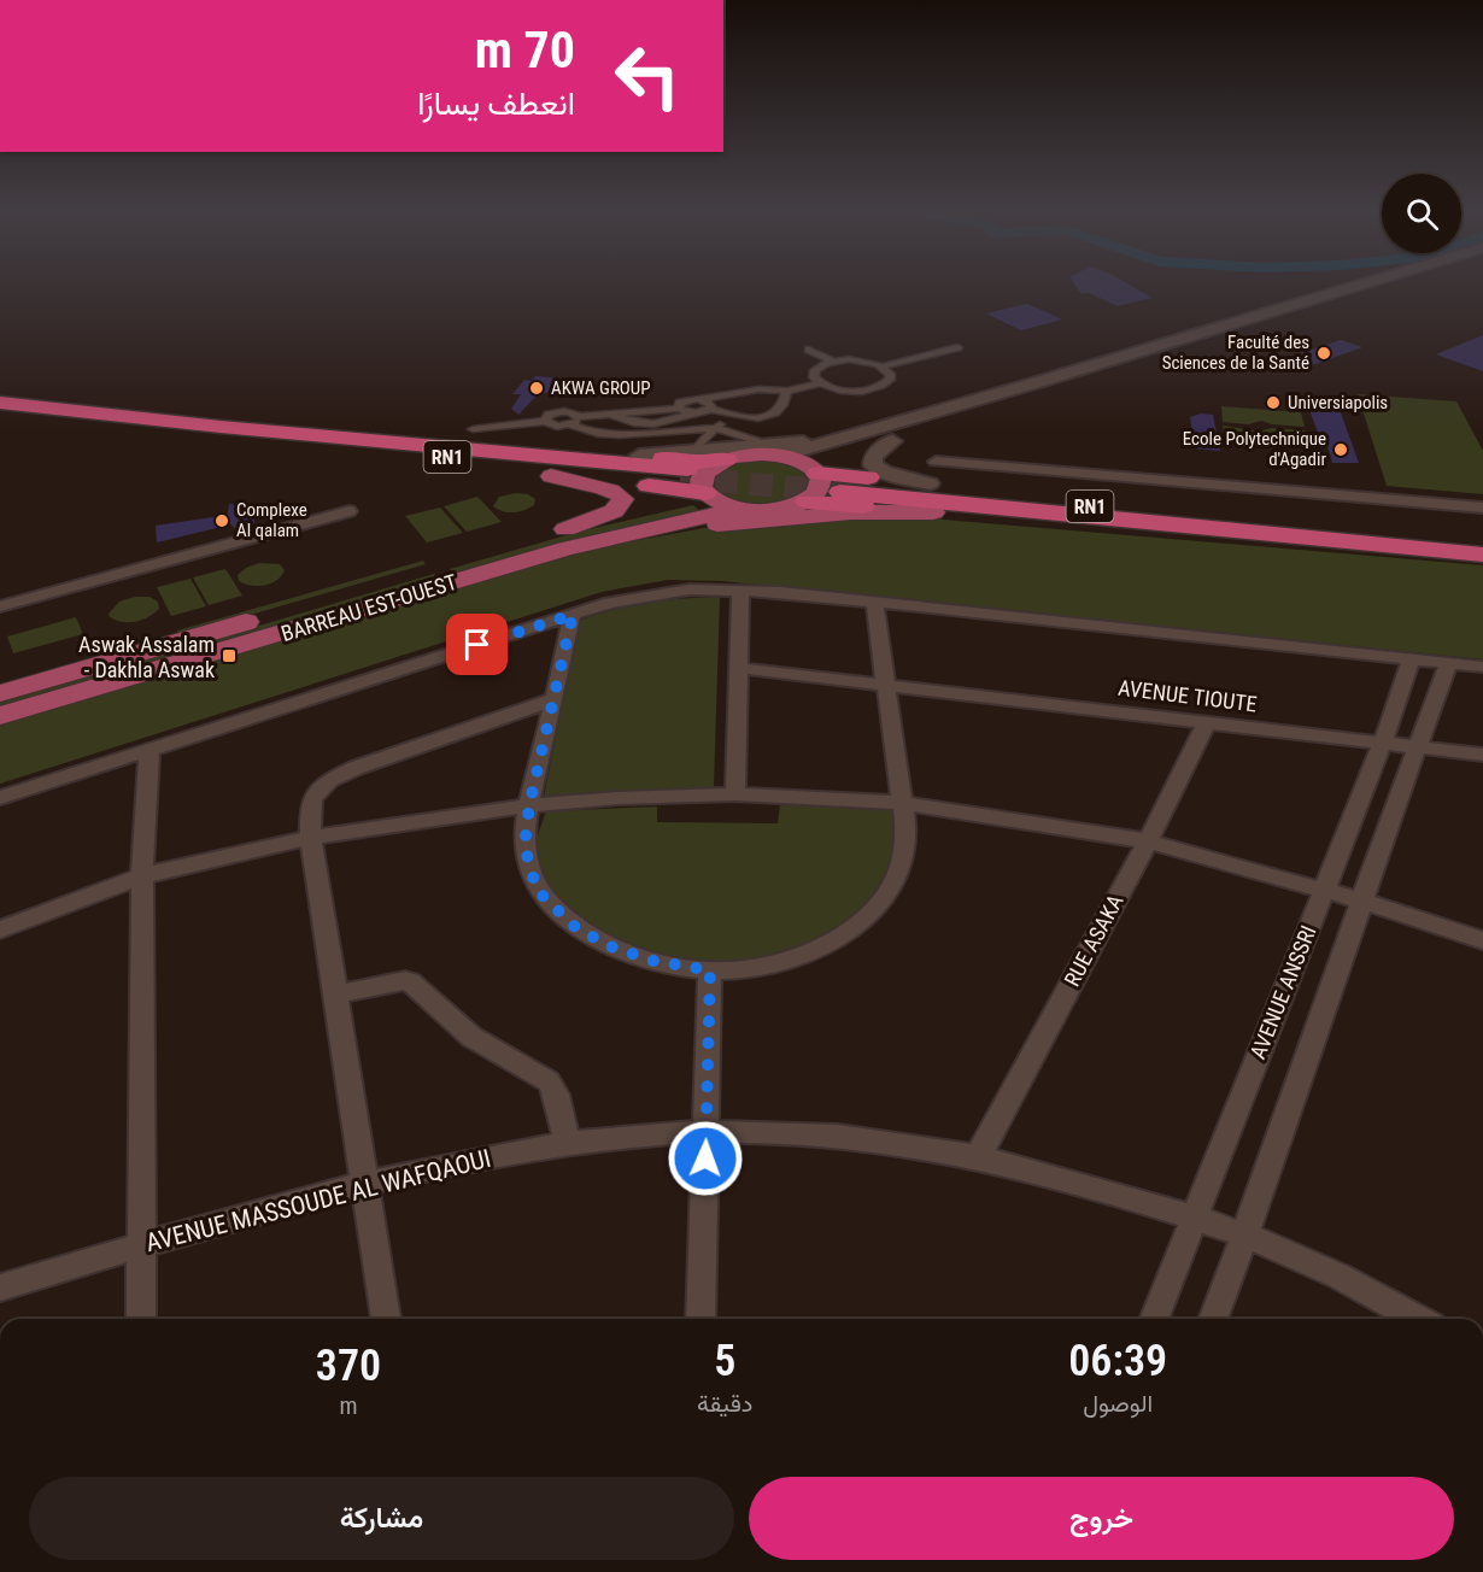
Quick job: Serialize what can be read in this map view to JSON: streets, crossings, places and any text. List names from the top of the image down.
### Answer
{
  "streets": {
    "highway": ["RN1"],
    "main road": ["BARREAU EST-OUEST"],
    "street": [
      "AVENUE TIOUTE",
      "RUE ASAKA",
      "AVENUE ANSSRI",
      "AVENUE MASSOUDE AL WAFQAOUI"
    ]
  },
  "crossings": [
    ["AVENUE TIOUTE", "RUE ASAKA"],
    ["AVENUE TIOUTE", "AVENUE ANSSRI"],
    ["RUE ASAKA", "AVENUE MASSOUDE AL WAFQAOUI"],
    ["AVENUE ANSSRI", "AVENUE MASSOUDE AL WAFQAOUI"]
  ],
  "places": {
    "other": [
      "Faculté des Sciences de la Santé",
      "AKWA GROUP",
      "Universiapolis",
      "Ecole Polytechnique d'Agadir",
      "Complexe Al qalam"
    ],
    "transit": ["Aswak Assalam - Dakhla Aswak"]
  },
  "page": {
    "turn": ["70 m", "انعطف يسارًا"],
    "eta": [
      "06:39",
      "الوصول",
      "5",
      "دقيقة",
      "370",
      "m"
    ],
    "buttons": ["خروج", "مشاركة"]
  }
}
